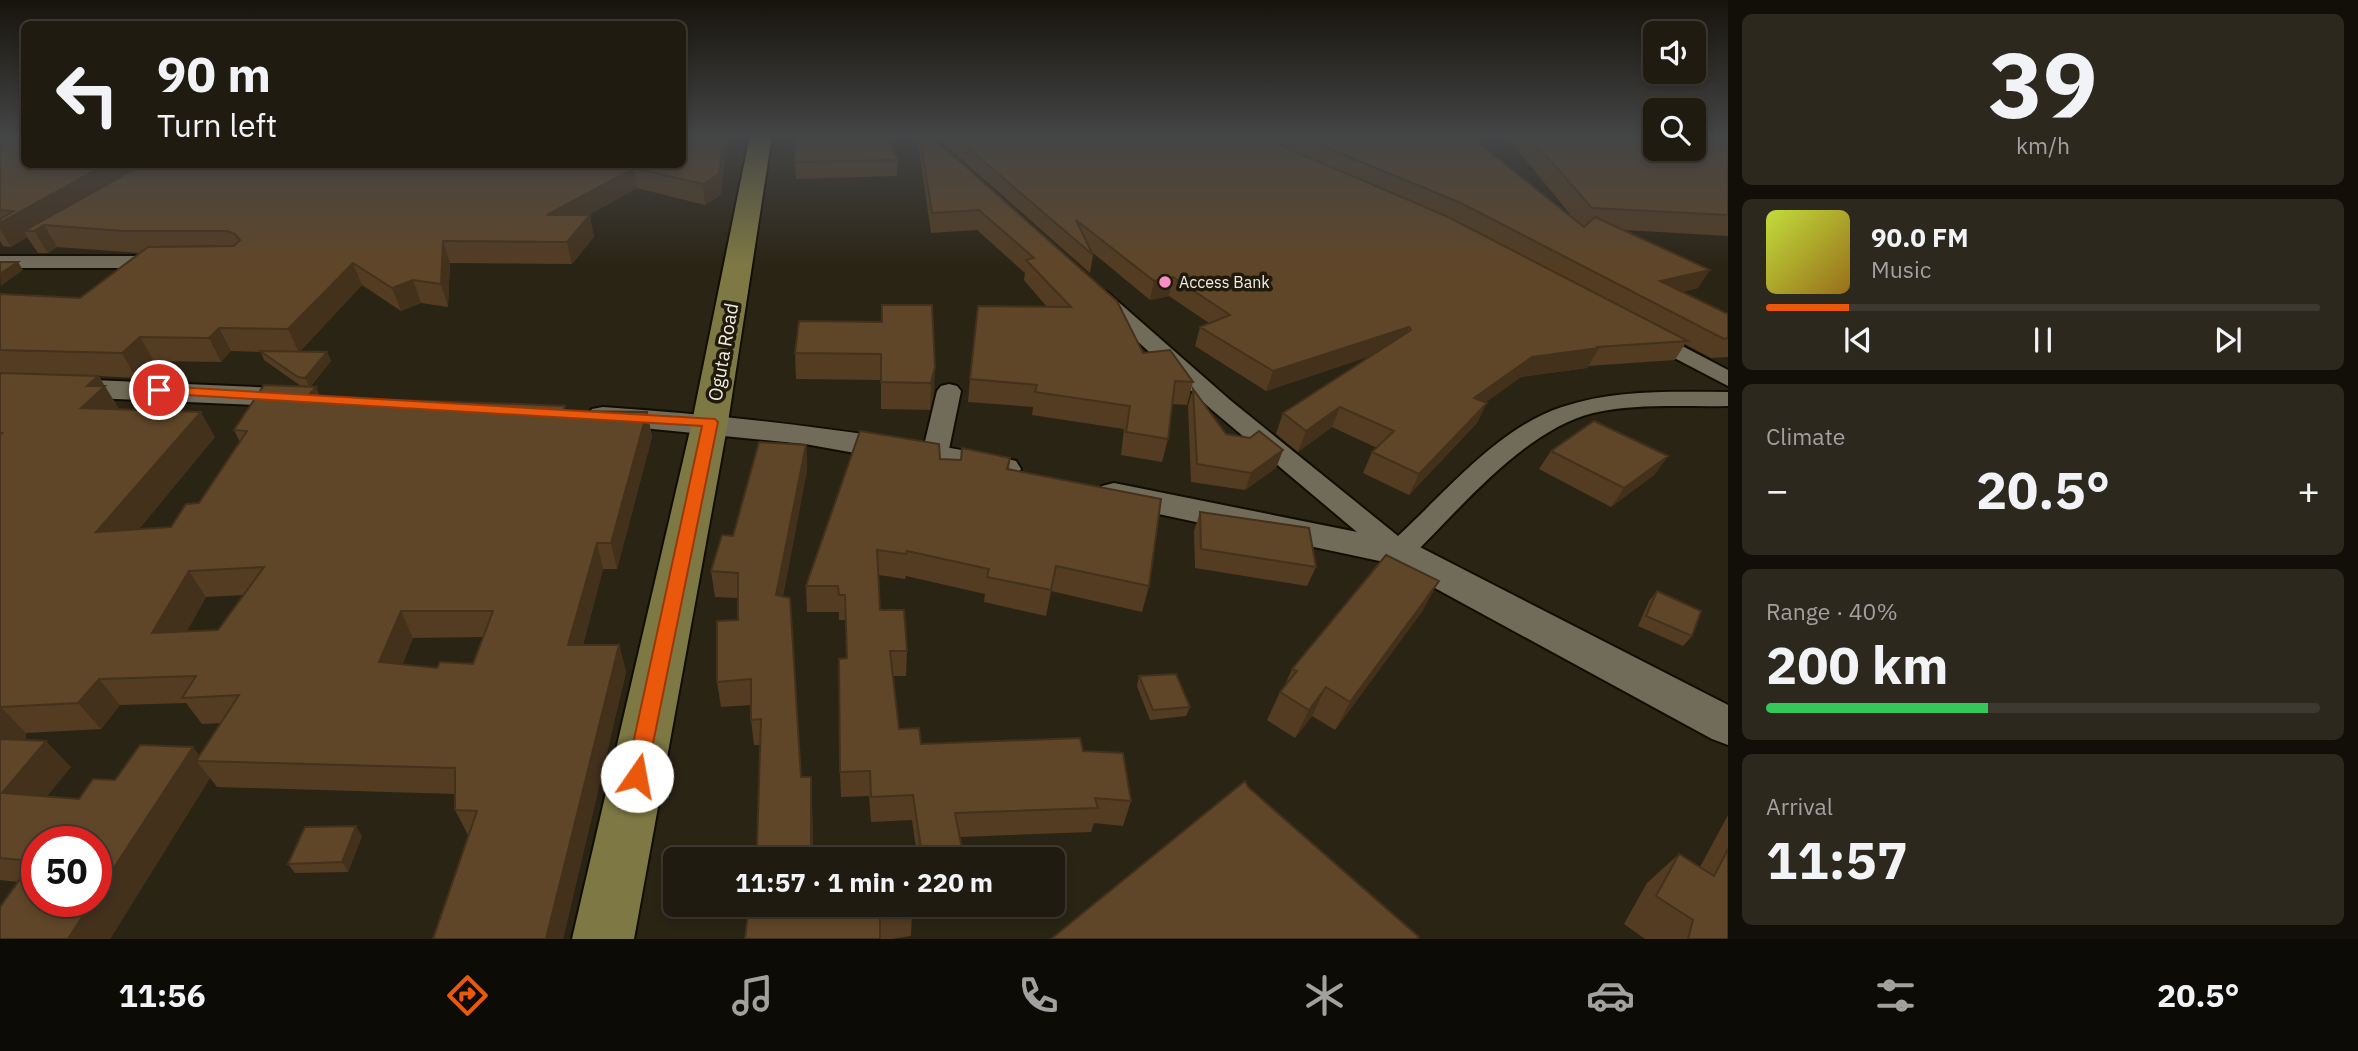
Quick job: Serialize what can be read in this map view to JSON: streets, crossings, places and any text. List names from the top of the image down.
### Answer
{
  "streets": {
    "main road": ["Oguta Road"]
  },
  "places": ["Access Bank"],
  "page": {
    "tile": [
      ["39", "km/h"],
      "Climate",
      ["Range · 40%", "200 km"],
      ["Arrival", "11:57"]
    ],
    "turn": ["90 m", "Turn left"],
    "song": ["90.0 FM", "Music"],
    "heat": ["−", "20.5°", "+"],
    "limit": "50",
    "trip": "11:57 · 1 min · 220 m",
    "tabs": ["11:56", "20.5°"]
  }
}
